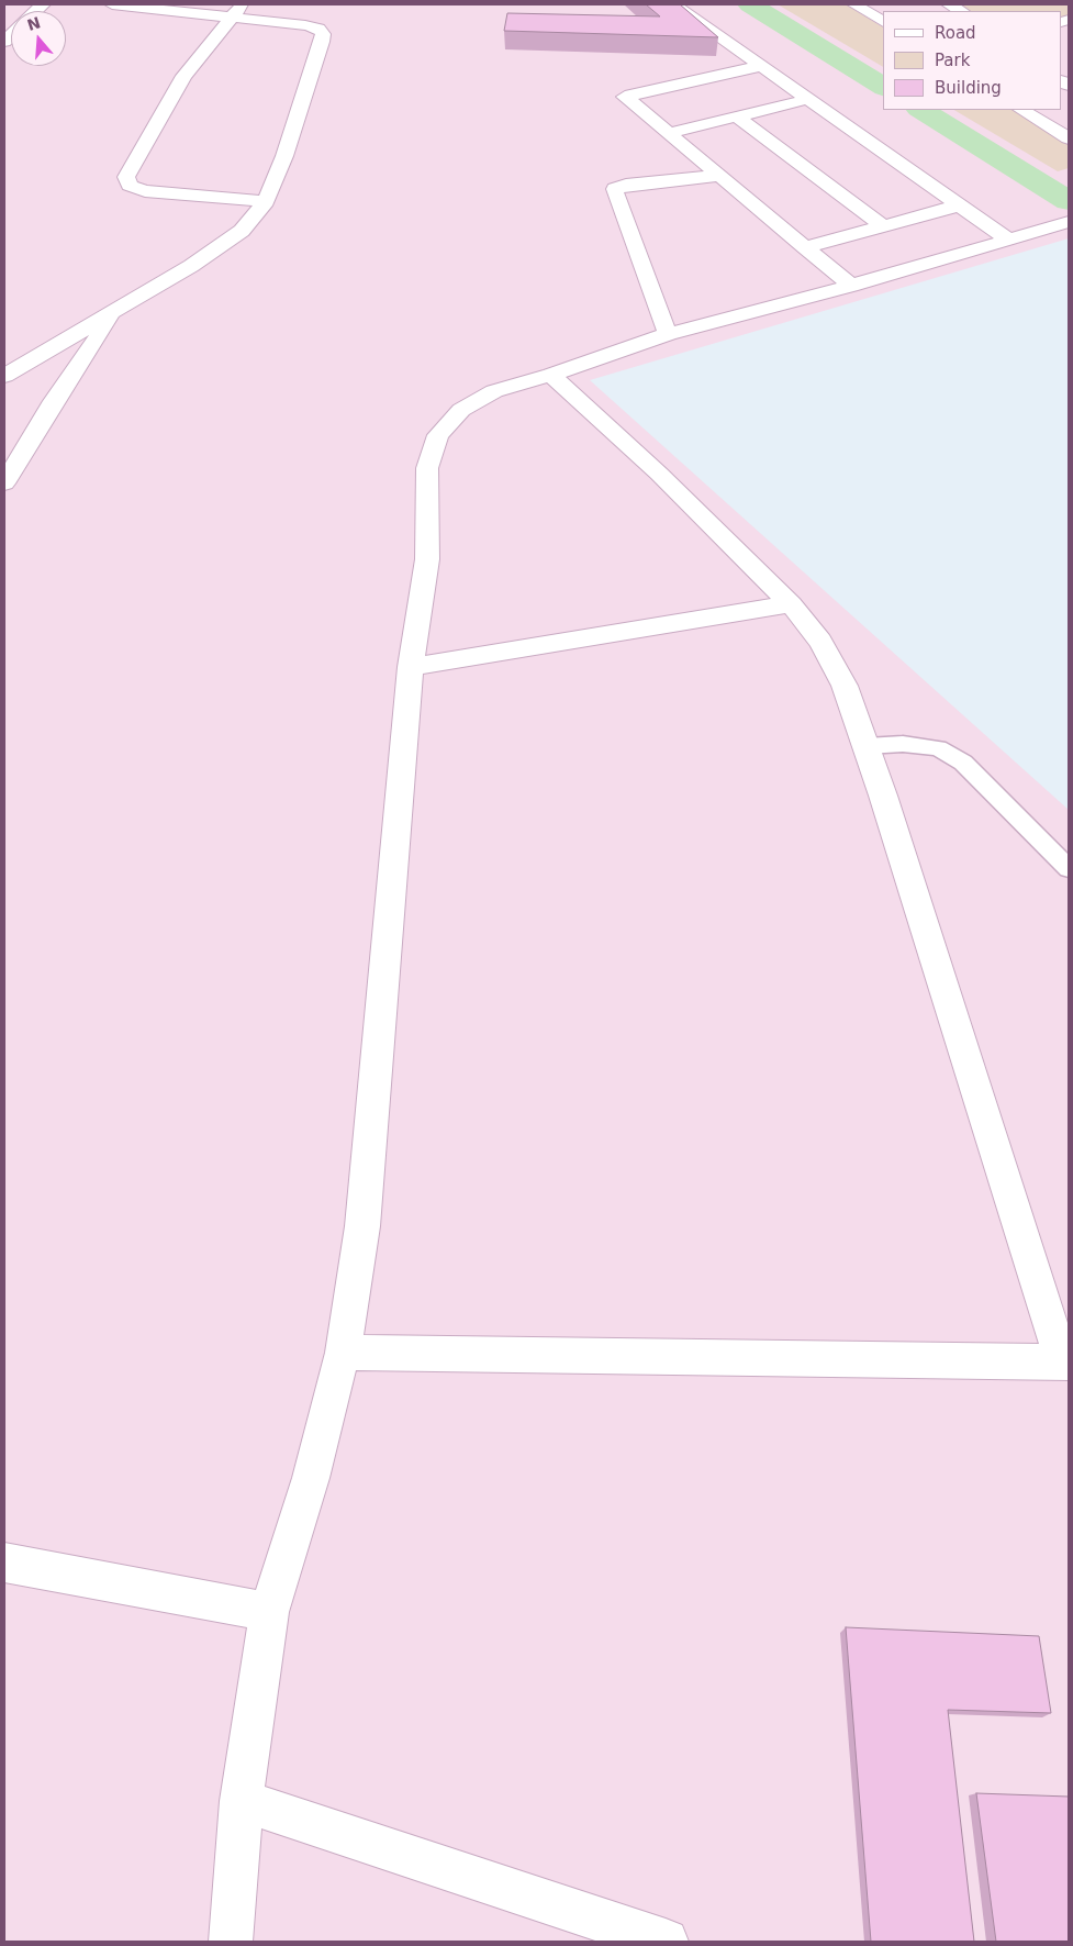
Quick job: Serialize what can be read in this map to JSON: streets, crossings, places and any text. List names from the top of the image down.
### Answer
{
  "legend": ["Road", "Park", "Building"],
  "north": "top"
}
